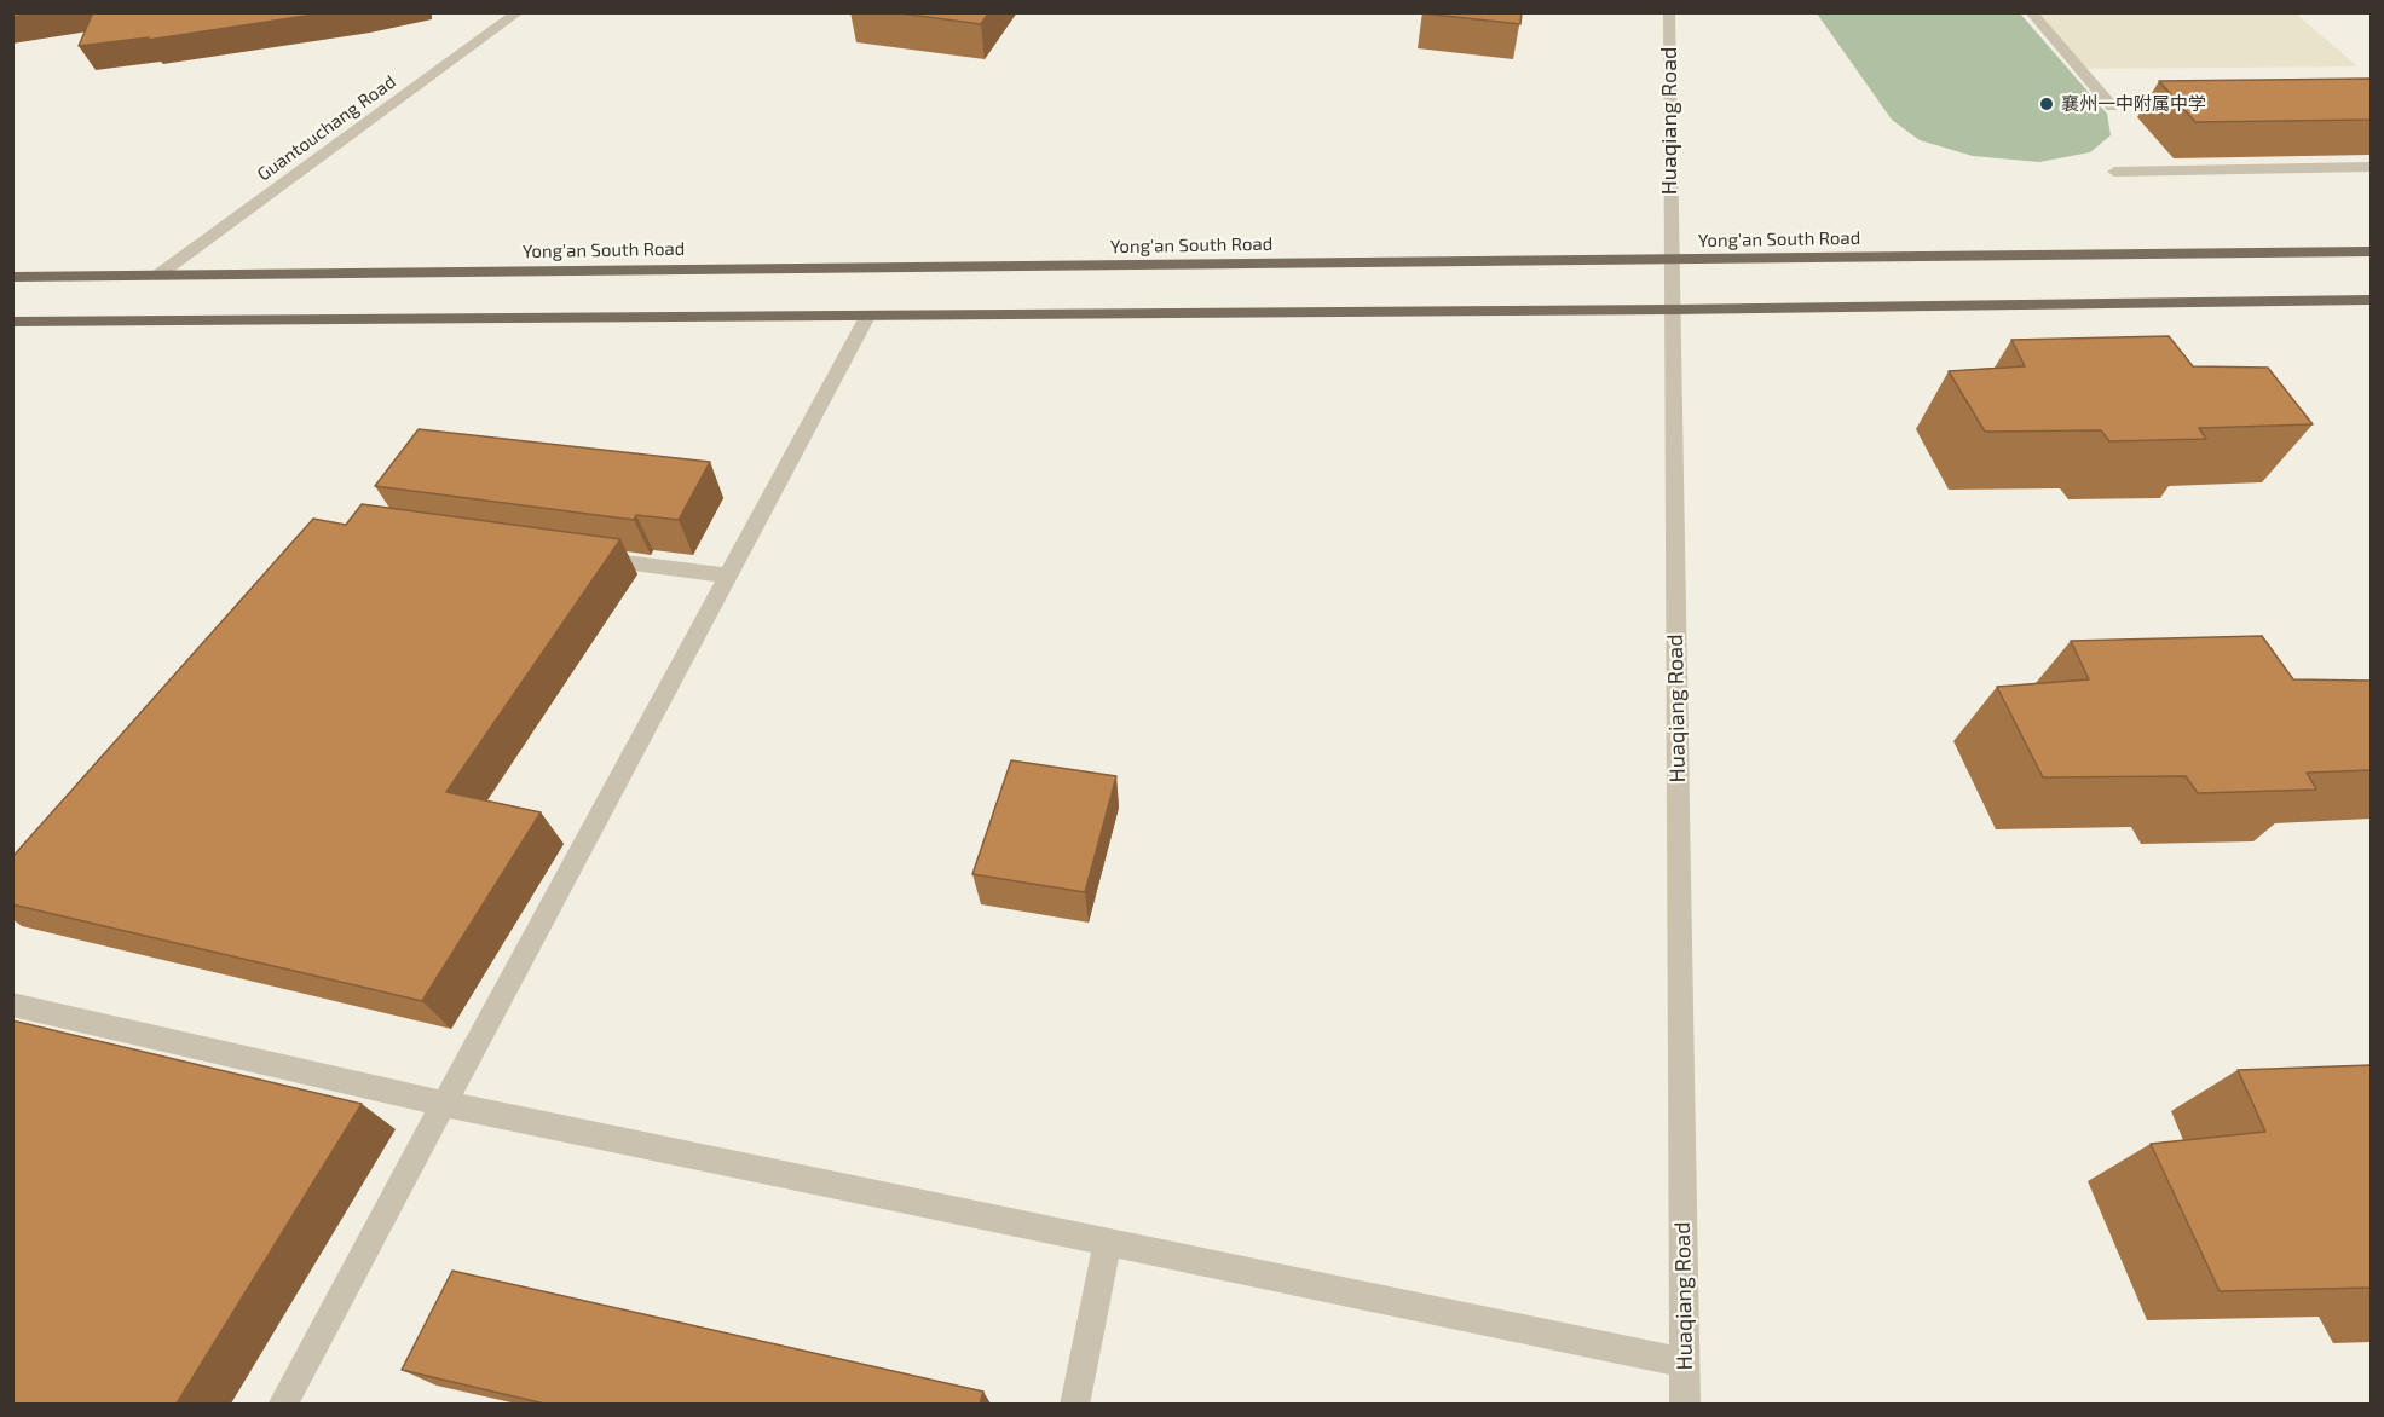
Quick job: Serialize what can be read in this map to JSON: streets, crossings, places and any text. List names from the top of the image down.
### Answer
{
  "streets": {
    "main road": ["Yong'an South Road"],
    "street": ["Huaqiang Road", "Guantouchang Road"]
  },
  "crossings": [
    ["Huaqiang Road", "Yong'an South Road"],
    ["Guantouchang Road", "Yong'an South Road"]
  ],
  "places": ["襄州一中附属中学"]
}
